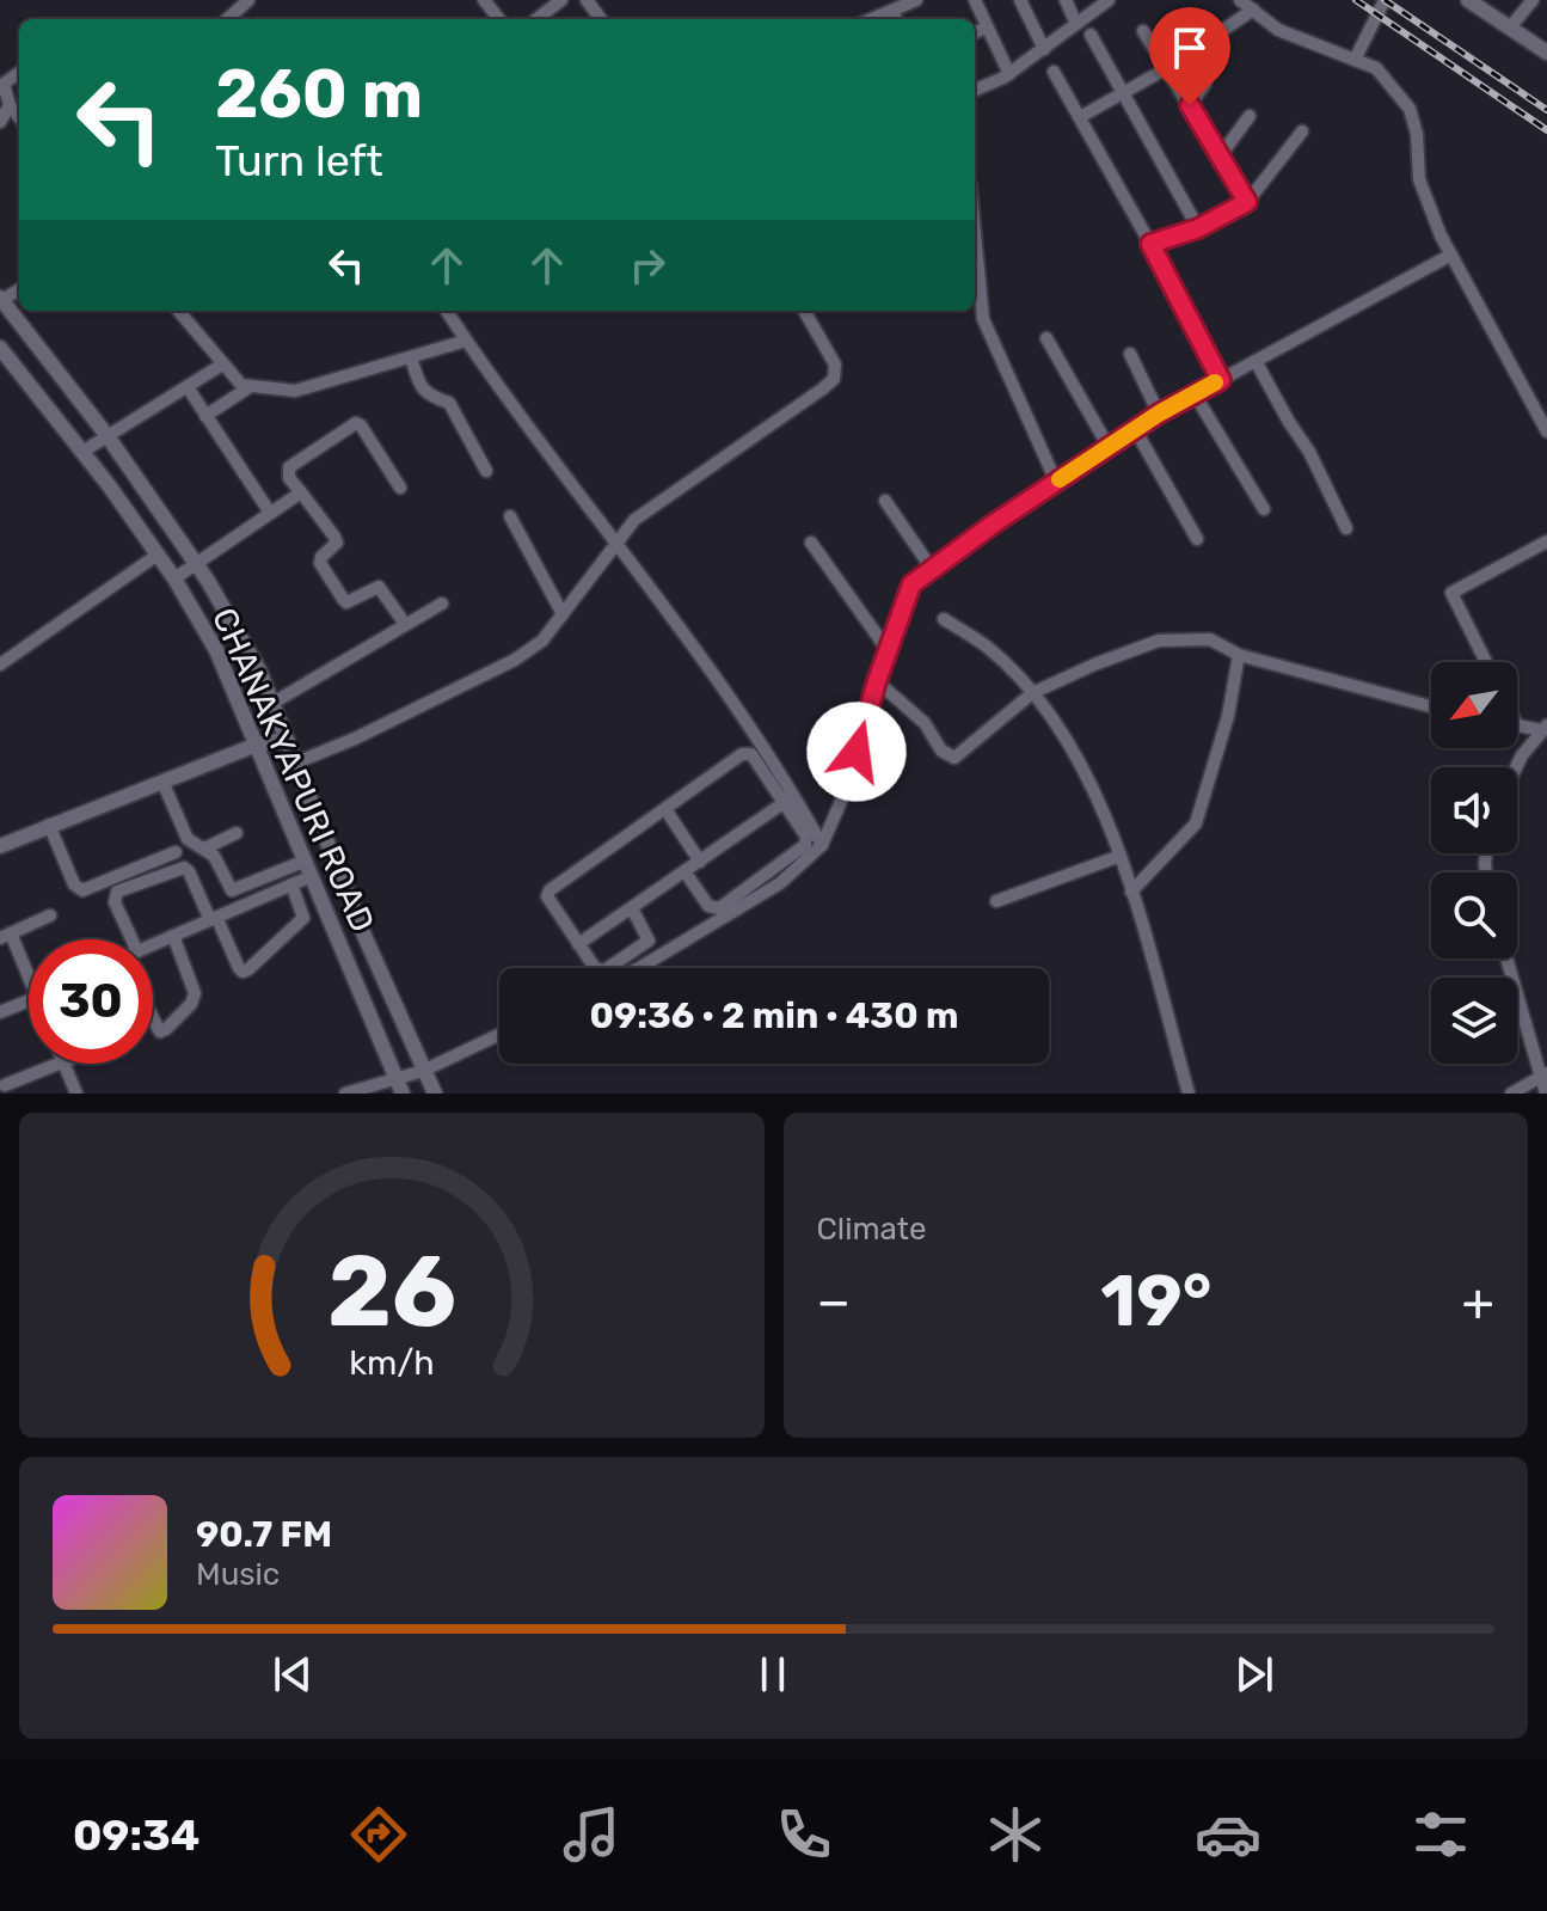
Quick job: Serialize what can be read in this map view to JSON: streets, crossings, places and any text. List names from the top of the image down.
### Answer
{
  "streets": {
    "street": ["CHANAKYAPURI ROAD"]
  },
  "north": "bottom left",
  "page": {
    "turn": ["260 m", "Turn left"],
    "limit": "30",
    "trip": "09:36 · 2 min · 430 m",
    "tile": "Climate",
    "heat": ["−", "19°", "+"],
    "song": ["90.7 FM", "Music"],
    "tabs": "09:34",
    "gauge": ["26", "km/h"]
  }
}
